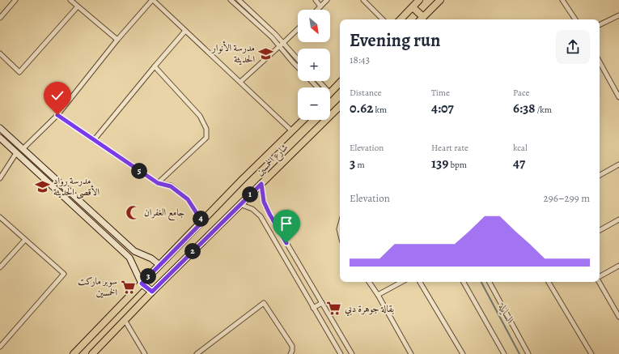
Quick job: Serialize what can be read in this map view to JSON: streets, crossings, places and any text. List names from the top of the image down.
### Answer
{
  "streets": {
    "main road": ["شارع الخمسين"]
  },
  "water": ["السايلة"],
  "places": {
    "school or university": ["مدرسة الأنوار الحديثة", "مدرسة رواد الأقصى الحديثة"],
    "mosque": ["جامع الغفران"],
    "supermarket": ["سوبر ماركت الخمسين", "بقالة جوهرة دبي"]
  },
  "north": "bottom right",
  "page": {
    "map_buttons": ["+", "−"],
    "heading": ["Evening run", "18:43"],
    "stats": [
      ["Distance", "0.62 km"],
      ["Time", "4:07"],
      ["Pace", "6:38 /km"],
      ["Elevation", "3 m"],
      ["Heart rate", "139 bpm"],
      ["kcal", "47"]
    ],
    "pins": [
      "5",
      "1",
      "4",
      "2",
      "3"
    ],
    "chart": ["Elevation", "296–299 m"]
  }
}
